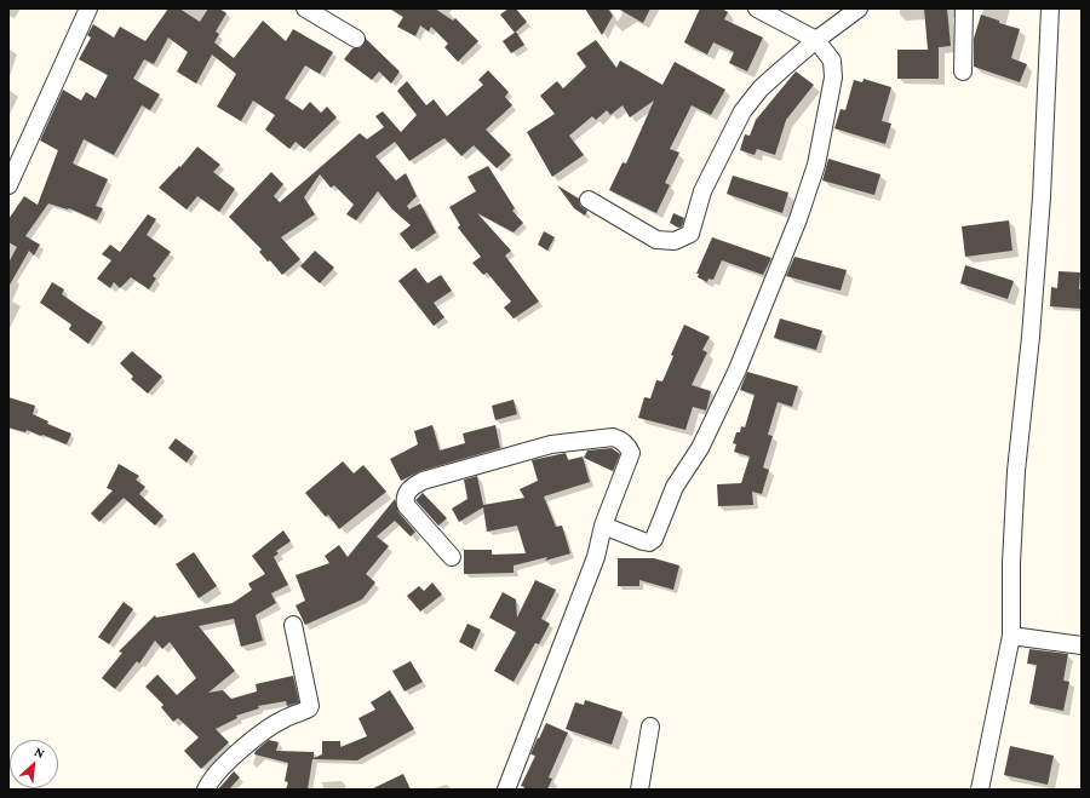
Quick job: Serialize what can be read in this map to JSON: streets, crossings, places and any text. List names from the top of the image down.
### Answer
{
  "north": "top right"
}
